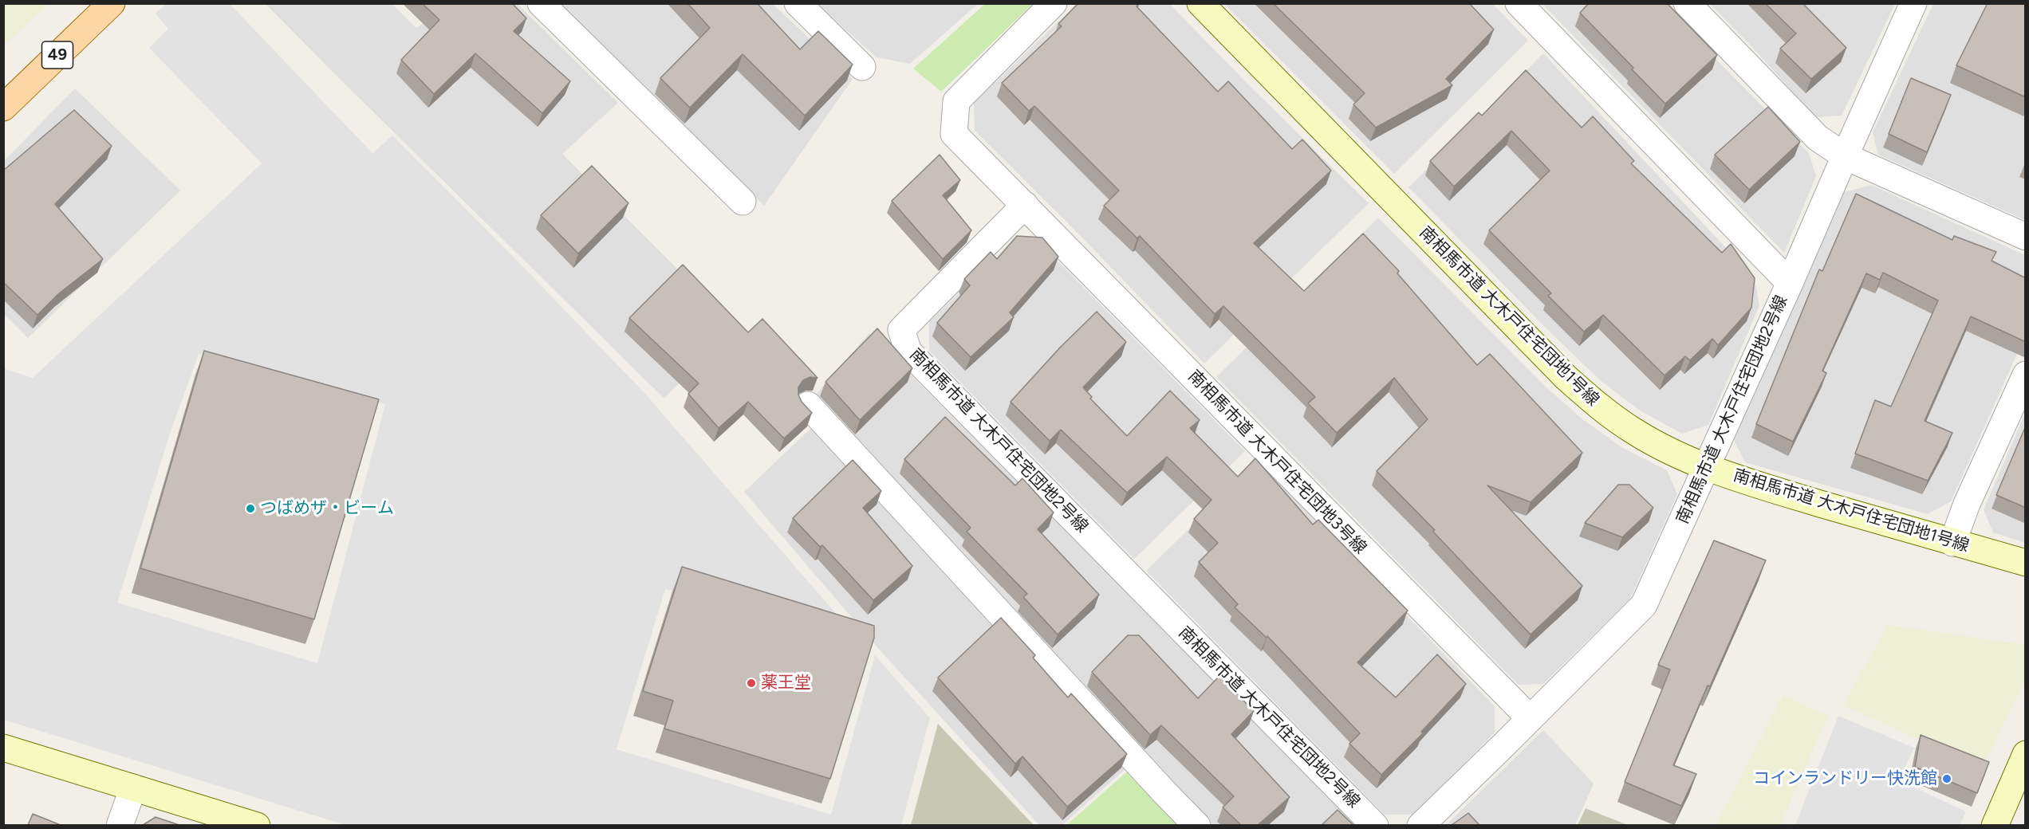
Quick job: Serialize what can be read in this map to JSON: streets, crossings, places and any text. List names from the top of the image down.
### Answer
{
  "streets": {
    "main road": ["49"],
    "street": ["南相馬市道 大木戸住宅団地1号線", "南相馬市道 大木戸住宅団地2号線", "南相馬市道 大木戸住宅団地3号線"]
  },
  "crossings": [
    ["南相馬市道 大木戸住宅団地1号線", "南相馬市道 大木戸住宅団地2号線"],
    ["南相馬市道 大木戸住宅団地2号線", "南相馬市道 大木戸住宅団地3号線"]
  ],
  "places": ["つばめザ・ビーム", "薬王堂", "コインランドリー快洗館"]
}
